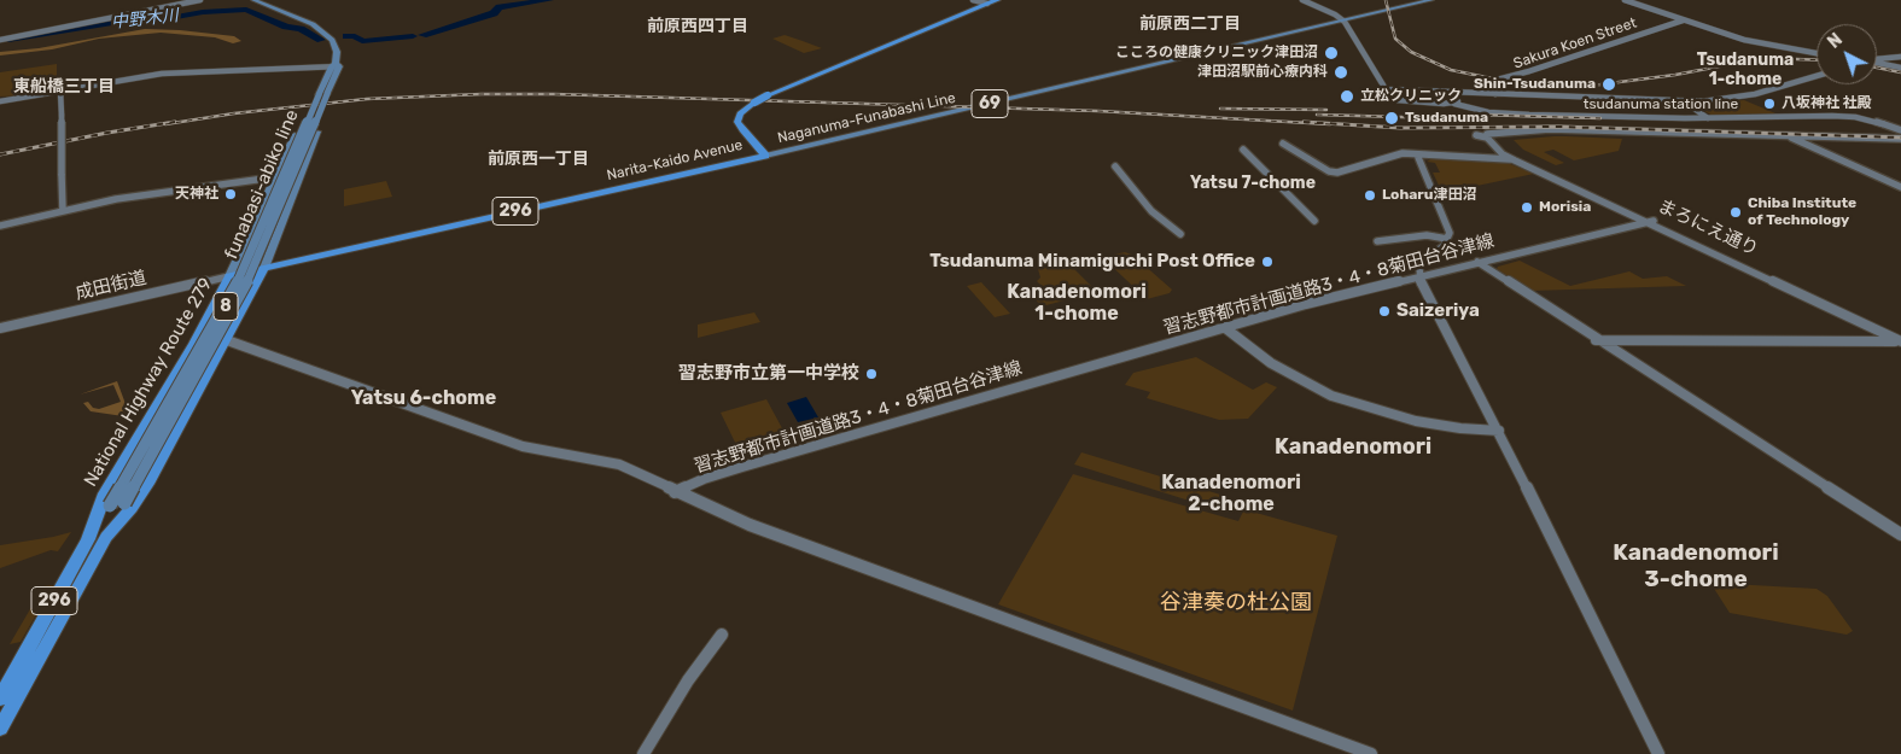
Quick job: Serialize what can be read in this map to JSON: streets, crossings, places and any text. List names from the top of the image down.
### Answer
{
  "streets": {
    "highway": ["Narita-Kaido Avenue", "296", "National Highway Route 279"],
    "main road": [
      "69",
      "Naganuma-Funabashi Line",
      "funabasi-abiko line",
      "8"
    ],
    "street": [
      "Sakura Koen Street",
      "tsudanuma station line",
      "まろにえ通り",
      "習志野都市計画道路3・4・8菊田台谷津線",
      "成田街道"
    ]
  },
  "crossings": [
    ["Naganuma-Funabashi Line", "Narita-Kaido Avenue"],
    ["Narita-Kaido Avenue", "funabasi-abiko line"],
    ["Narita-Kaido Avenue", "296"],
    ["Narita-Kaido Avenue", "成田街道"],
    ["Narita-Kaido Avenue", "National Highway Route 279"],
    ["funabasi-abiko line", "296"],
    ["funabasi-abiko line", "成田街道"],
    ["funabasi-abiko line", "National Highway Route 279"],
    ["まろにえ通り", "習志野都市計画道路3・4・8菊田台谷津線"],
    ["成田街道", "National Highway Route 279"]
  ],
  "districts": [
    "前原西二丁目",
    "前原西四丁目",
    "Tsudanuma 1-chome",
    "東船橋三丁目",
    "前原西一丁目",
    "Yatsu 7-chome",
    "Kanadenomori 1-chome",
    "Yatsu 6-chome",
    "Kanadenomori",
    "Kanadenomori 2-chome",
    "Kanadenomori 3-chome"
  ],
  "water": ["中野木川"],
  "parks": ["谷津奏の杜公園"],
  "places": [
    "こころの健康クリニック津田沼",
    "津田沼駅前心療内科",
    "Shin-Tsudanuma",
    "立松クリニック",
    "八坂神社 社殿",
    "Tsudanuma",
    "天神社",
    "Loharu津田沼",
    "Morisia",
    "Chiba Institute of Technology",
    "Tsudanuma Minamiguchi Post Office",
    "Saizeriya",
    "習志野市立第一中学校"
  ],
  "north": "top left"
}
